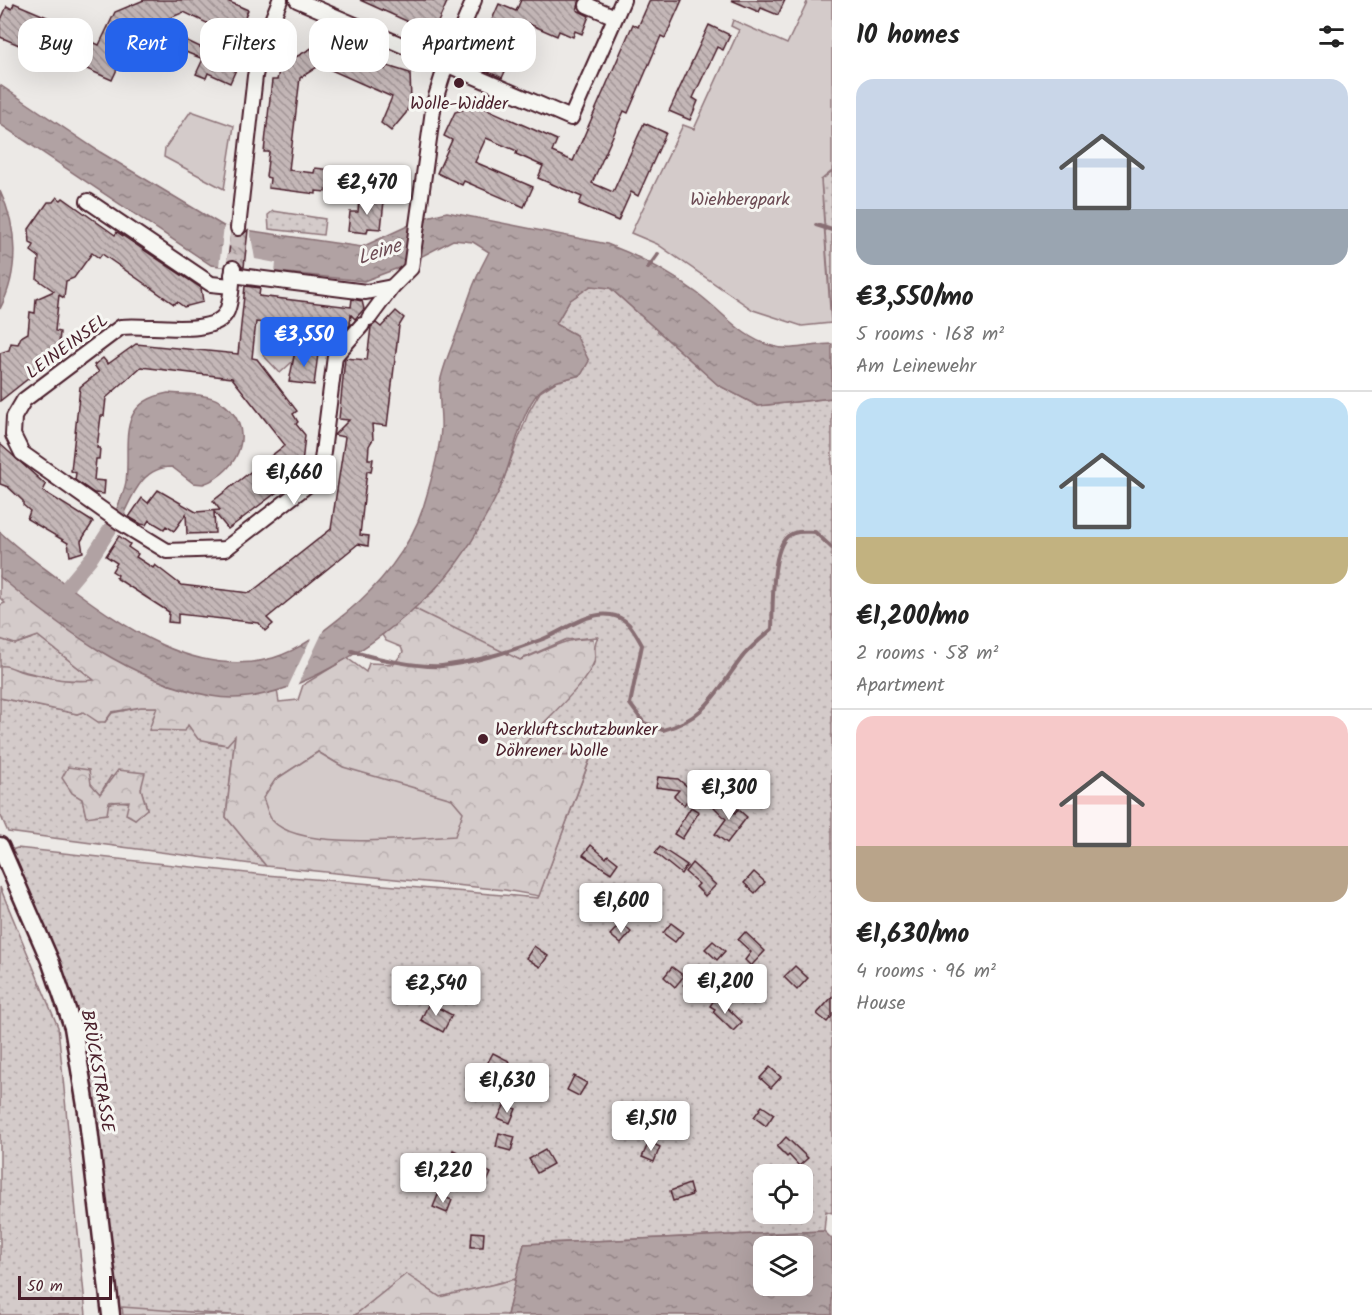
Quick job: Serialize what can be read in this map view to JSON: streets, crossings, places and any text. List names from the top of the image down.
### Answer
{
  "streets": {
    "street": ["LEINEINSEL", "BRÜCKSTRASSE"]
  },
  "water": ["Leine"],
  "parks": ["Wiehbergpark"],
  "places": ["Wolle-Widder", "Werkluftschutzbunker Döhrener Wolle"],
  "scale_bar": "50 m",
  "page": {
    "heading": "10 homes",
    "chip": [
      "Buy",
      "Rent",
      "Filters",
      "New",
      "Apartment"
    ],
    "list": [
      {
        "name": "€3,550/mo",
        "note": "5 rooms · 168 m² · Am Leinewehr"
      },
      {
        "name": "€1,200/mo",
        "note": "2 rooms · 58 m² · Apartment"
      },
      {
        "name": "€1,630/mo",
        "note": "4 rooms · 96 m² · House"
      }
    ],
    "price": [
      "€2,470",
      "€3,550",
      "€1,660",
      "€1,300",
      "€1,600",
      "€1,200",
      "€2,540",
      "€1,630",
      "€1,510",
      "€1,220"
    ],
    "scale": "50 m"
  }
}
